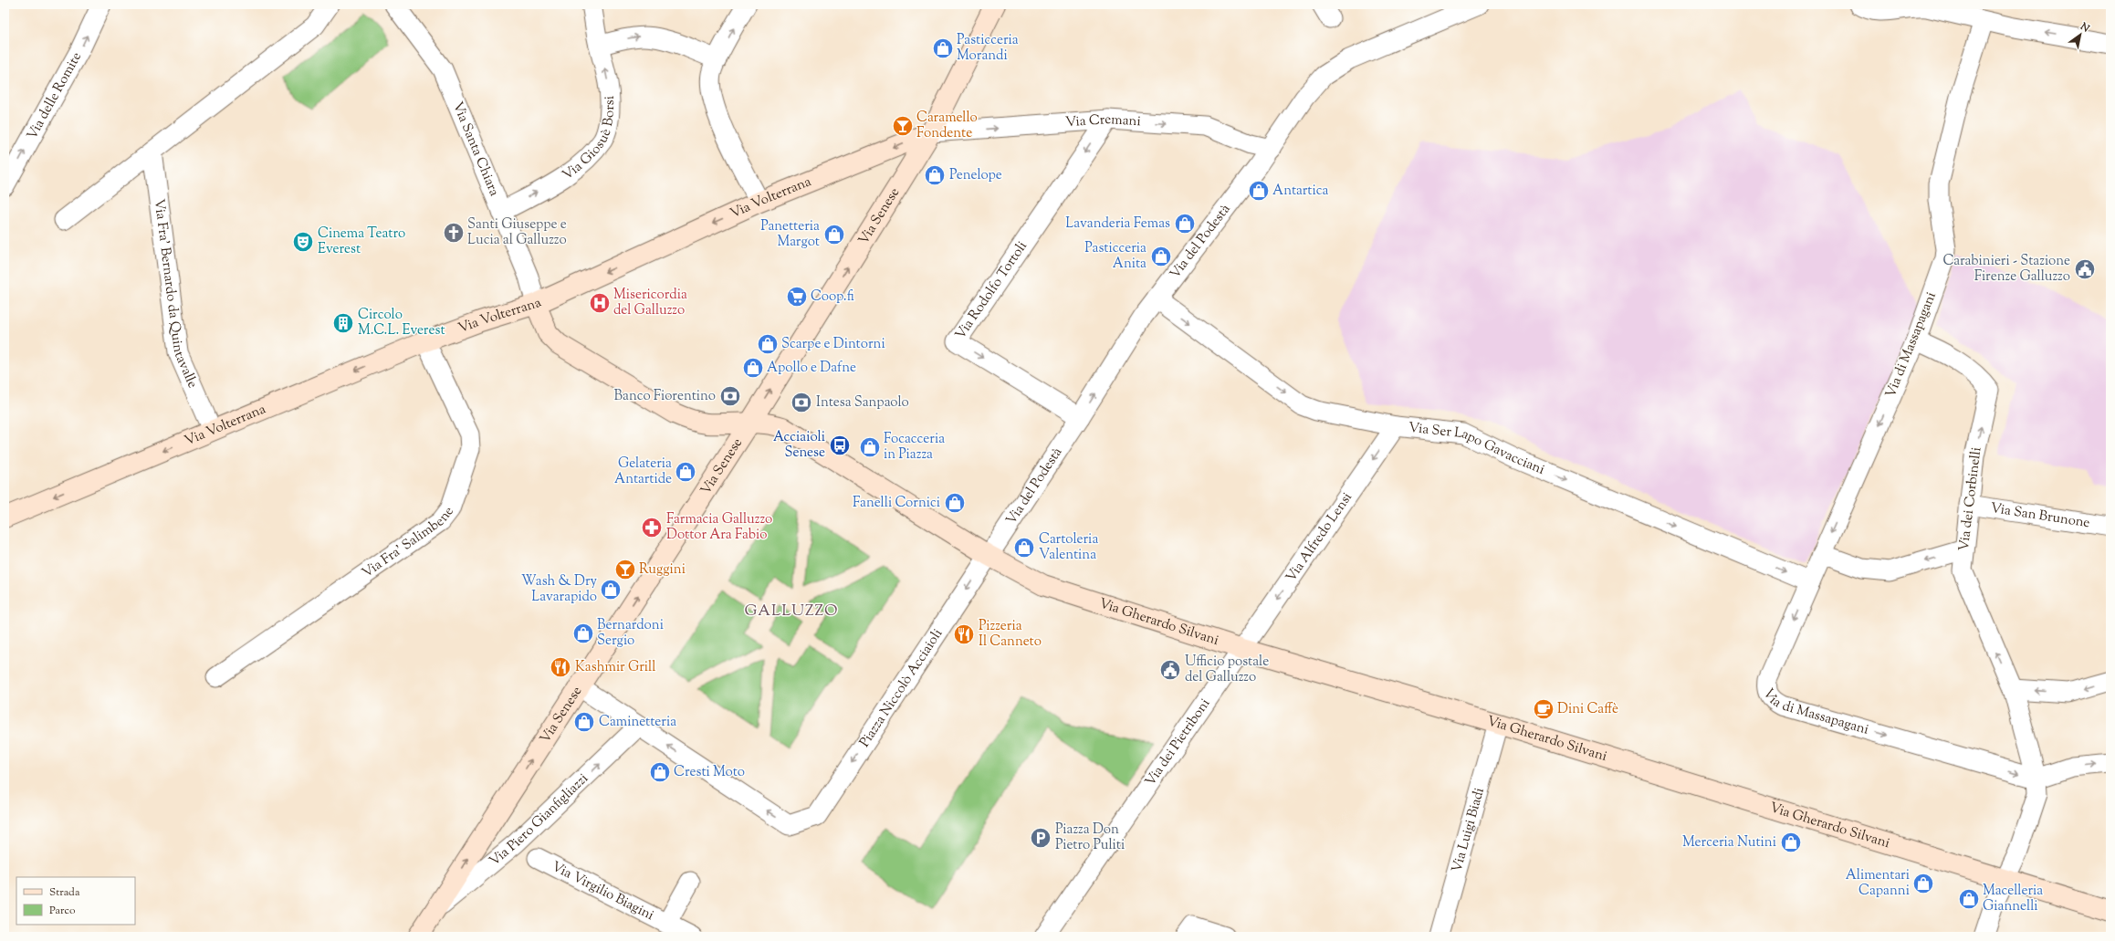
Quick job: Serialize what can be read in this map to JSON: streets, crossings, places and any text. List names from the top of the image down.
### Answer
{
  "streets": {
    "main road": ["Via Volterrana", "Via Senese", "Via Gherardo Silvani"],
    "street": [
      "Via delle Romite",
      "Via Cremani",
      "Via Giosuè Borsi",
      "Via Santa Chiara",
      "Via del Podestà",
      "Via Rodolfo Tortoli",
      "Via Fra' Bernardo da Quintavalle",
      "Via di Massapagani",
      "Via Ser Lapo Gavacciani",
      "Via dei Corbinelli",
      "Via San Brunone",
      "Via Alfredo Lensi",
      "Via Fra' Salimbene",
      "Piazza Niccolò Acciaioli",
      "Via dei Pietriboni",
      "Via Piero Gianfigliazzi",
      "Via Luigi Biadi",
      "Via Virgilio Biagini"
    ]
  },
  "crossings": [
    ["Via Cremani", "Via Volterrana"],
    ["Via Cremani", "Via Senese"],
    ["Via Cremani", "Via del Podestà"],
    ["Via Cremani", "Via Rodolfo Tortoli"],
    ["Via Giosuè Borsi", "Via Santa Chiara"],
    ["Via Santa Chiara", "Via Volterrana"],
    ["Via Volterrana", "Via Senese"],
    ["Via Volterrana", "Via Fra' Bernardo da Quintavalle"],
    ["Via Volterrana", "Via Fra' Salimbene"],
    ["Via Senese", "Piazza Niccolò Acciaioli"],
    ["Via Senese", "Via Piero Gianfigliazzi"],
    ["Via del Podestà", "Via Rodolfo Tortoli"],
    ["Via del Podestà", "Via Ser Lapo Gavacciani"],
    ["Via del Podestà", "Via Gherardo Silvani"],
    ["Via del Podestà", "Piazza Niccolò Acciaioli"],
    ["Via di Massapagani", "Via Ser Lapo Gavacciani"],
    ["Via di Massapagani", "Via dei Corbinelli"],
    ["Via Ser Lapo Gavacciani", "Via Alfredo Lensi"],
    ["Via dei Corbinelli", "Via San Brunone"],
    ["Via dei Corbinelli", "Via Gherardo Silvani"],
    ["Via Alfredo Lensi", "Via Gherardo Silvani"],
    ["Via Alfredo Lensi", "Via dei Pietriboni"],
    ["Via Gherardo Silvani", "Piazza Niccolò Acciaioli"],
    ["Via Gherardo Silvani", "Via dei Pietriboni"],
    ["Via Gherardo Silvani", "Via Luigi Biadi"],
    ["Piazza Niccolò Acciaioli", "Via Piero Gianfigliazzi"]
  ],
  "one_way": [
    "Via Cremani",
    "Via Giosuè Borsi",
    "Via Volterrana",
    "Via Senese",
    "Via Ser Lapo Gavacciani",
    "Via dei Corbinelli",
    "Via Alfredo Lensi",
    "Via Piero Gianfigliazzi"
  ],
  "districts": ["GALLUZZO"],
  "places": {
    "shop": [
      "Pasticceria Morandi",
      "Penelope",
      "Antartica",
      "Lavanderia Femas",
      "Panetteria Margot",
      "Pasticceria Anita",
      "Scarpe e Dintorni",
      "Apollo e Dafne",
      "Focacceria in Piazza",
      "Gelateria Antartide",
      "Fanelli Cornici",
      "Cartoleria Valentina",
      "Wash & Dry Lavarapido",
      "Bernardoni Sergio",
      "Caminetteria",
      "Cresti Moto",
      "Merceria Nutini",
      "Alimentari Capanni",
      "Macelleria Giannelli"
    ],
    "bar": ["Caramello Fondente", "Ruggini"],
    "church": ["Santi Giuseppe e Lucia al Galluzzo"],
    "theatre": ["Cinema Teatro Everest"],
    "public building": ["Carabinieri - Stazione Firenze Galluzzo", "Ufficio postale del Galluzzo"],
    "supermarket": ["Coop.fi"],
    "hospital": ["Misericordia del Galluzzo"],
    "building": ["Circolo M.C.L. Everest"],
    "bank": ["Banco Fiorentino", "Intesa Sanpaolo"],
    "bus stop": ["Acciaioli Senese"],
    "pharmacy": ["Farmacia Galluzzo Dottor Ara Fabio"],
    "restaurant": ["Pizzeria Il Canneto", "Kashmir Grill"],
    "cafe": ["Dini Caffè"],
    "parking": ["Piazza Don Pietro Puliti"]
  },
  "legend": ["Strada", "Parco"],
  "north": "top right"
}
